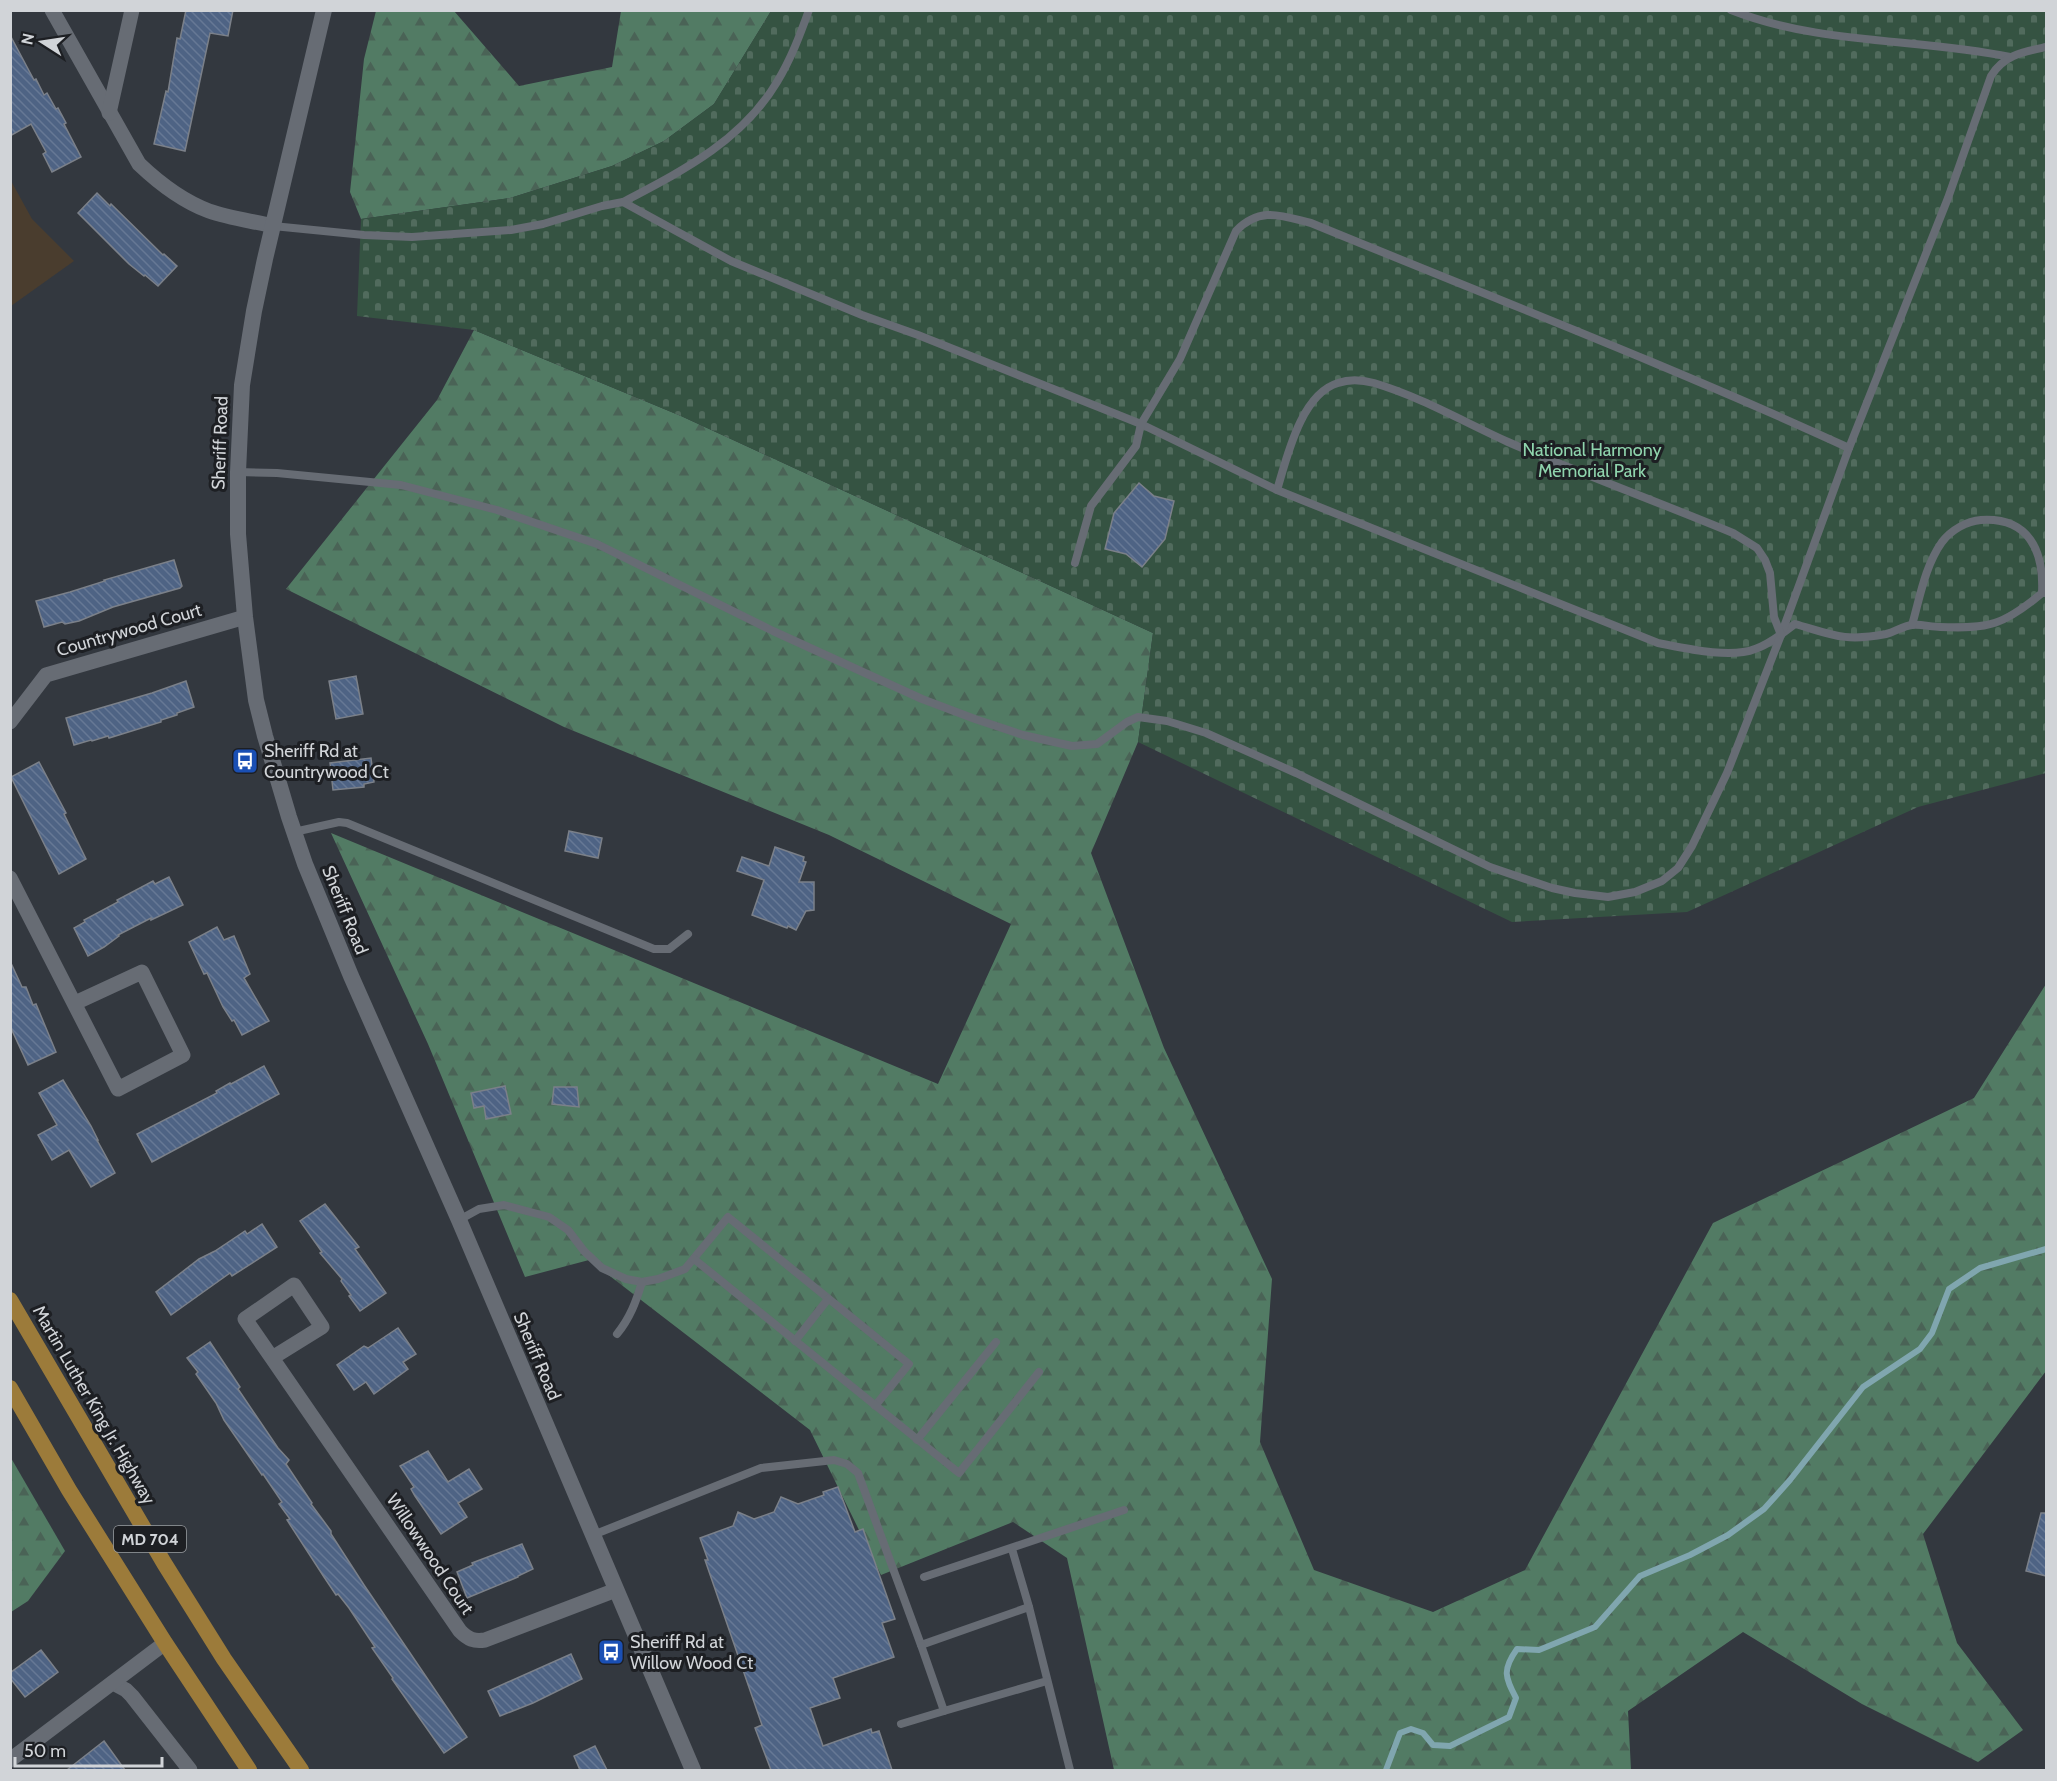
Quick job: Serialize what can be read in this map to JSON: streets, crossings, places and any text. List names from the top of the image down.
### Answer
{
  "streets": {
    "main road": ["Sheriff Road", "Martin Luther King Jr. Highway", "MD 704"],
    "street": ["Countrywood Court", "Willowwood Court"]
  },
  "crossings": [
    ["Sheriff Road", "Countrywood Court"],
    ["Sheriff Road", "Willowwood Court"]
  ],
  "parks": ["National Harmony Memorial Park"],
  "places": {
    "bus stop": ["Sheriff Rd at Countrywood Ct", "Sheriff Rd at Willow Wood Ct"]
  },
  "scale_bar": "50 m",
  "north": "left"
}
